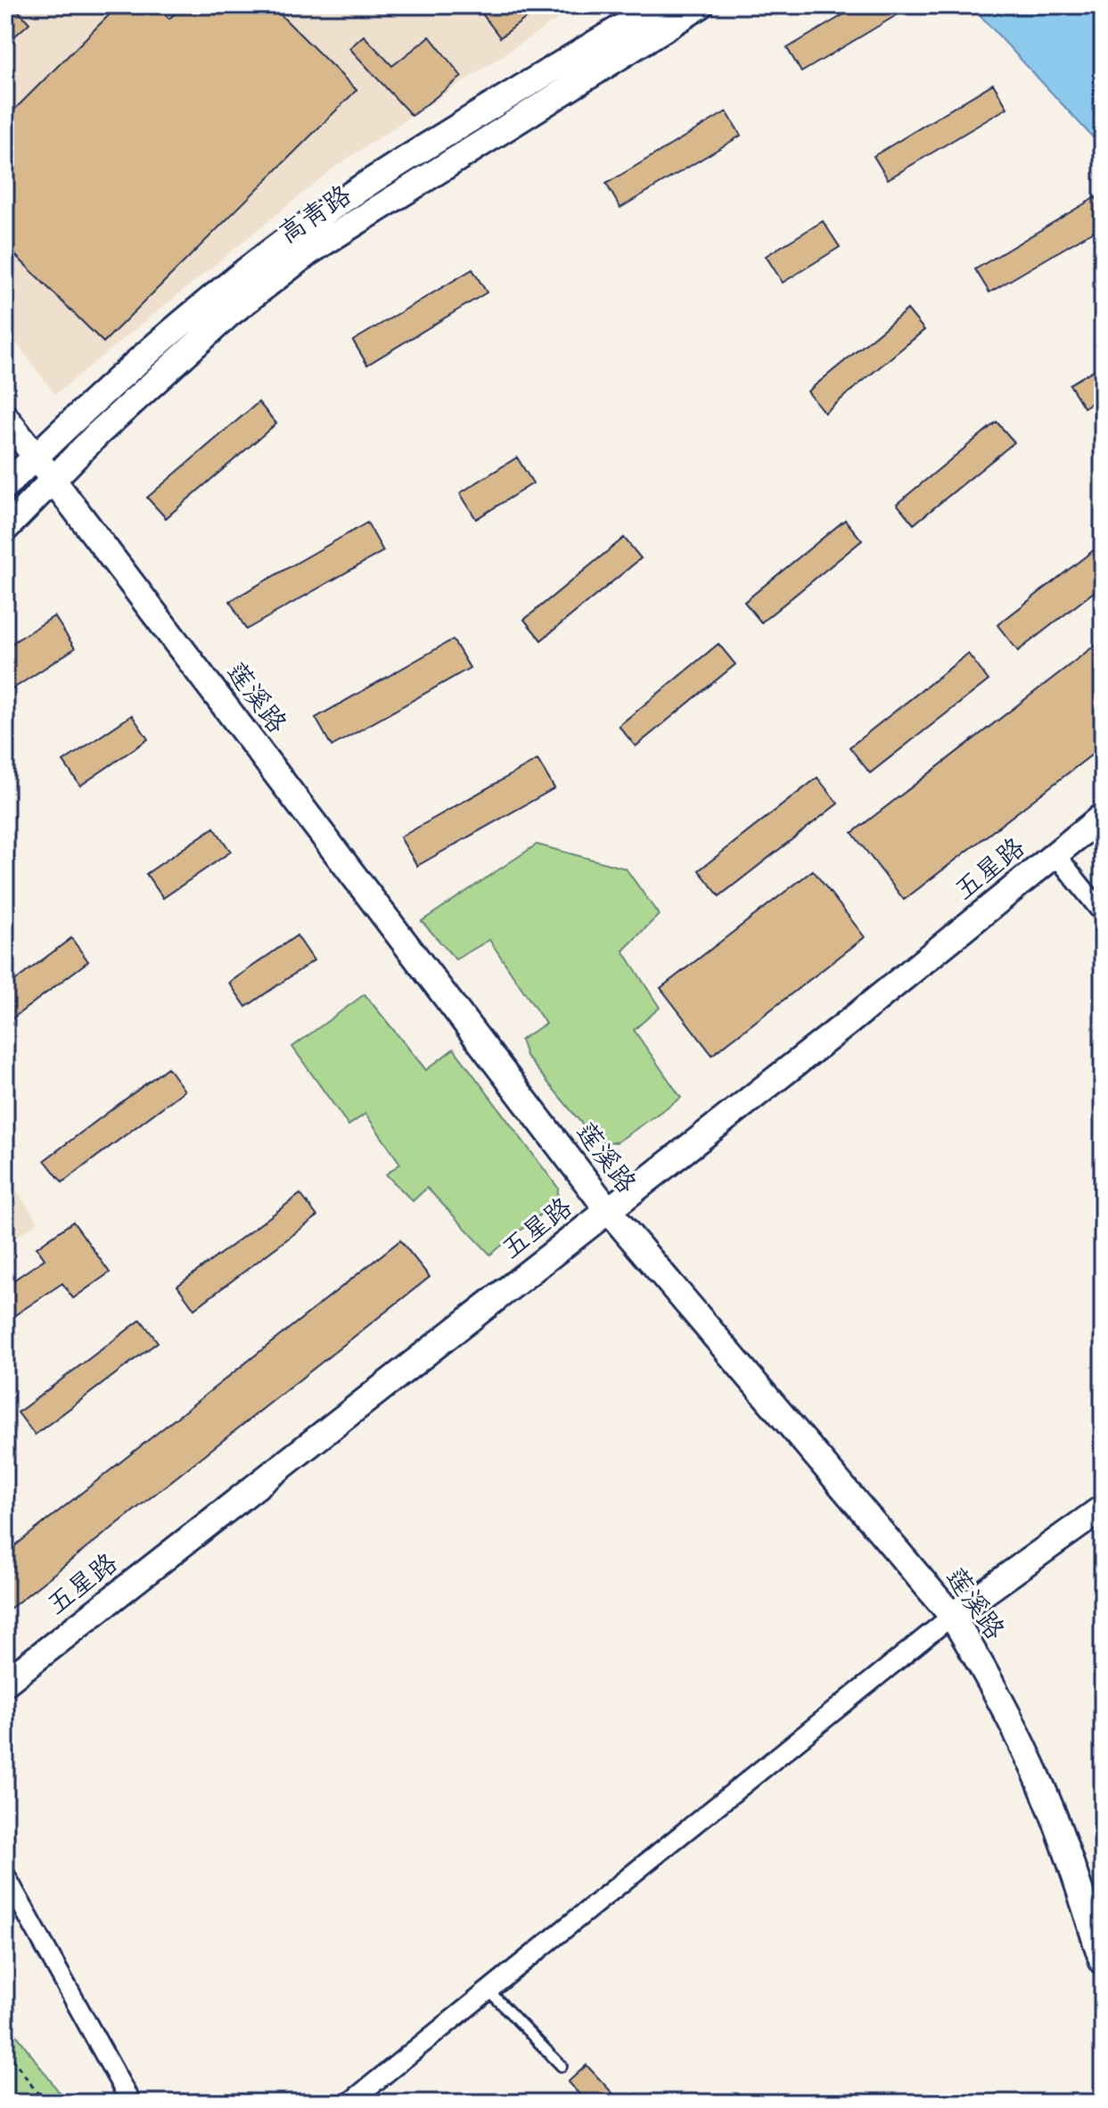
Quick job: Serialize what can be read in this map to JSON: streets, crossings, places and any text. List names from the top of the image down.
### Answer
{
  "streets": {
    "street": ["高青路", "莲溪路", "五星路"]
  },
  "crossings": [
    ["高青路", "莲溪路"],
    ["莲溪路", "五星路"]
  ]
}
